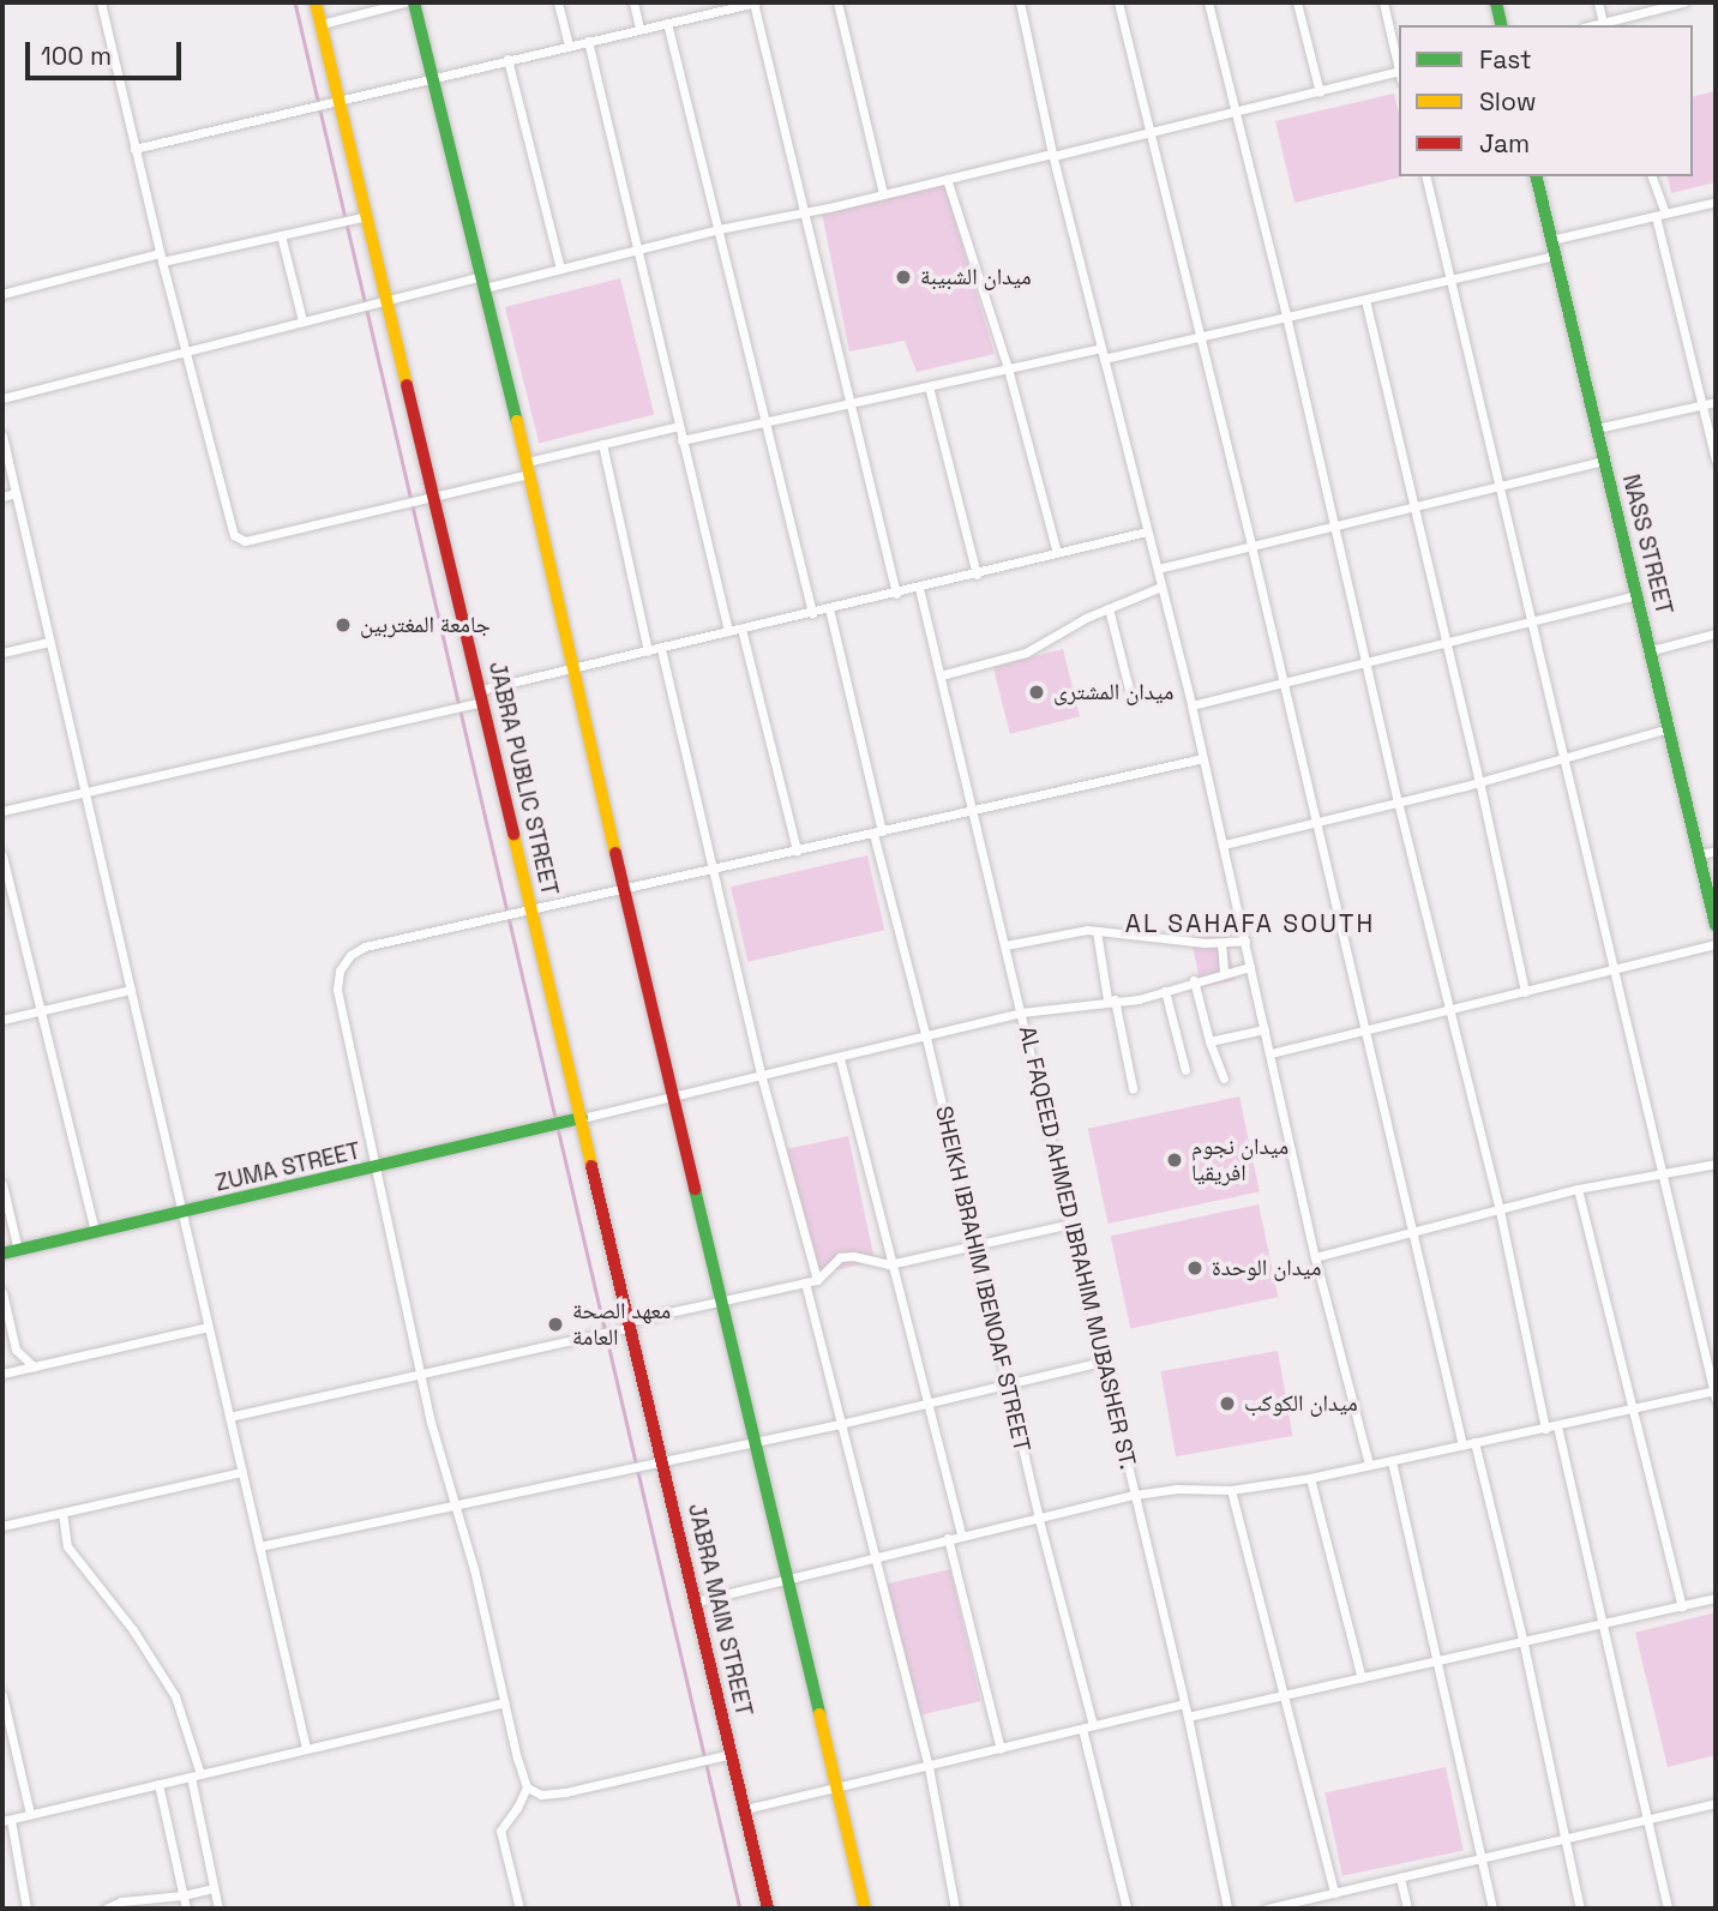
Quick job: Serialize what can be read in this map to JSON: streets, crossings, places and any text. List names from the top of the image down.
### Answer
{
  "streets": {
    "street": [
      "NASS STREET",
      "JABRA PUBLIC STREET",
      "ZUMA STREET",
      "AL FAQEED AHMED IBRAHIM MUBASHER ST.",
      "SHEIKH IBRAHIM IBENOAF STREET",
      "JABRA MAIN STREET"
    ]
  },
  "crossings": [
    ["JABRA PUBLIC STREET", "ZUMA STREET"],
    ["JABRA PUBLIC STREET", "JABRA MAIN STREET"]
  ],
  "districts": ["AL SAHAFA SOUTH"],
  "places": [
    "ميدان الشبيبة",
    "جامعة المغتربين",
    "ميدان المشترى",
    "ميدان نجوم افريقيا",
    "ميدان الوحدة",
    "معهد الصحة العامة",
    "ميدان الكوكب"
  ],
  "legend": ["Fast", "Slow", "Jam"],
  "scale_bar": "100 m"
}
